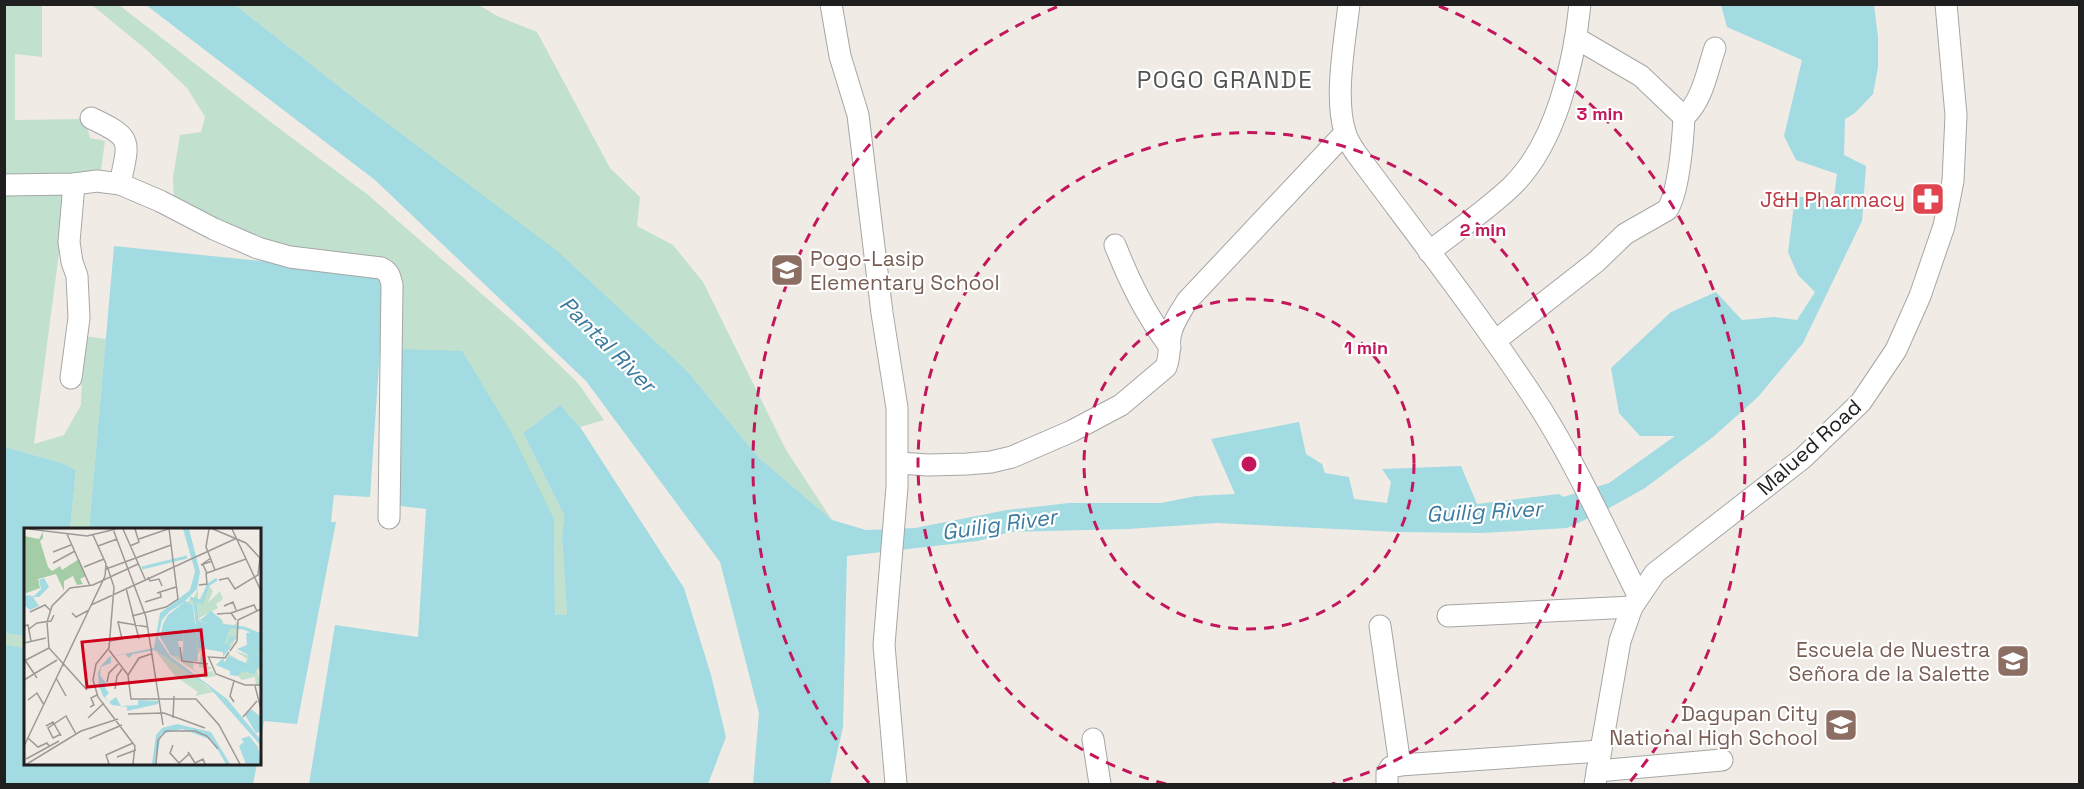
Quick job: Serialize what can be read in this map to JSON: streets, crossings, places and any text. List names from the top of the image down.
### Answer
{
  "streets": {
    "street": ["Malued Road"]
  },
  "districts": ["POGO GRANDE"],
  "water": ["Pantal River", "Guilig River"],
  "places": {
    "pharmacy": ["J&H Pharmacy"],
    "school or university": ["Pogo-Lasip Elementary School", "Escuela de Nuestra Señora de la Salette", "Dagupan City National High School"]
  },
  "rings": ["3 min", "2 min", "1 min"]
}
